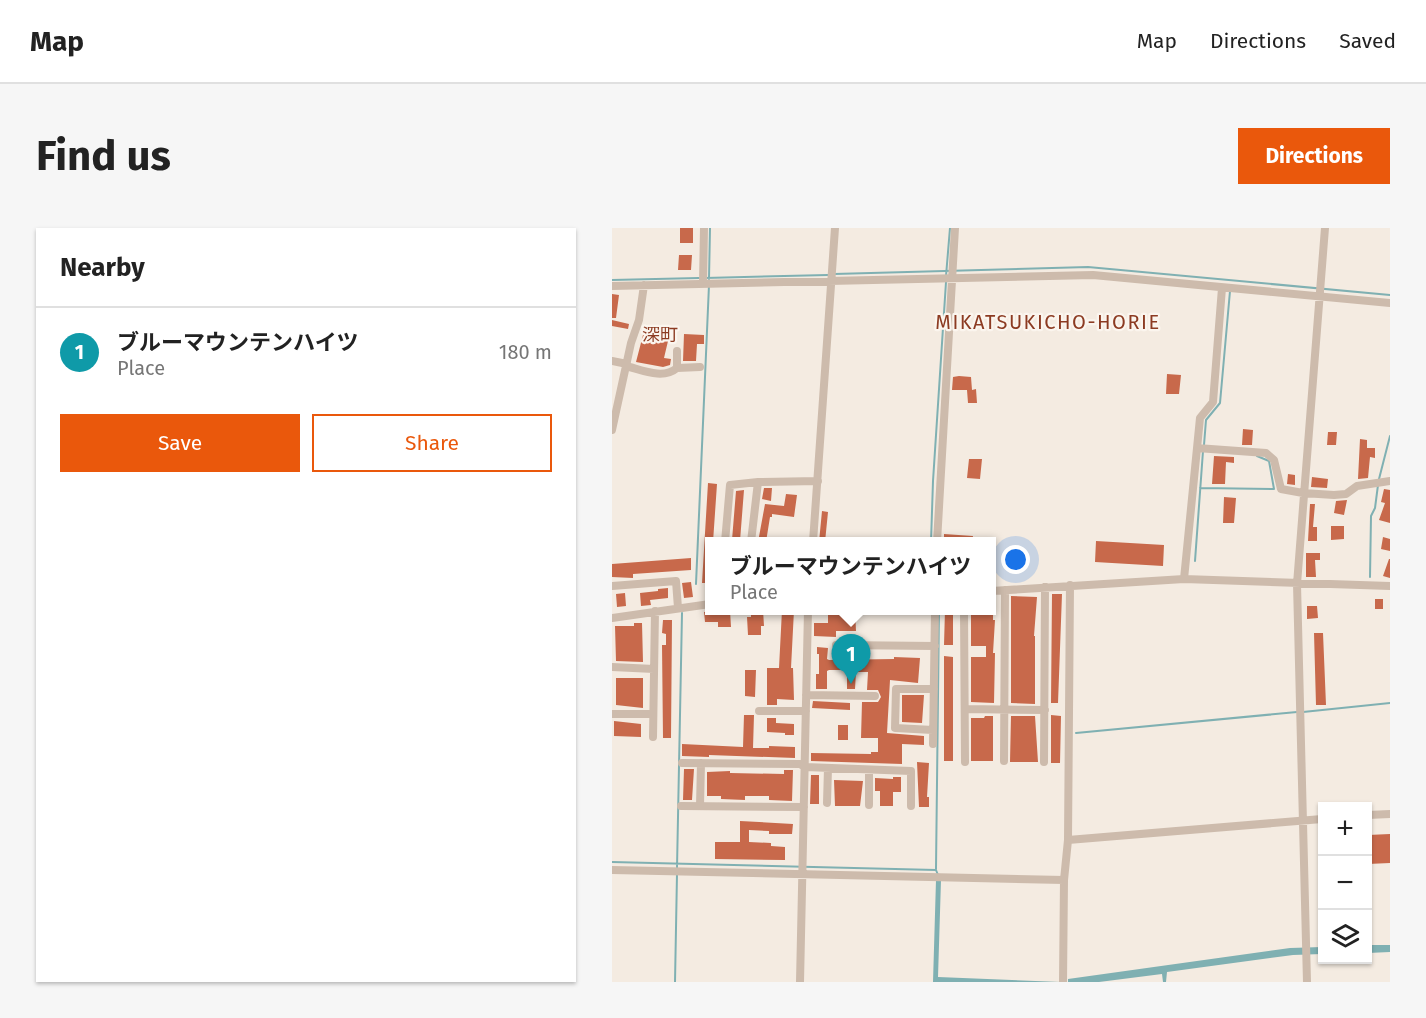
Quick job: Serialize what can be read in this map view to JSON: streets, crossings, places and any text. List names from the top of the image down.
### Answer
{
  "districts": ["MIKATSUKICHO-HORIE", "深町"],
  "page": {
    "header": "Map",
    "nav": ["Map", "Directions", "Saved"],
    "buttons": [
      "Directions",
      ["Save", "Share"]
    ],
    "title": "Find us",
    "heading": "Nearby",
    "list": [
      {
        "mark": "1",
        "name": "ブルーマウンテンハイツ",
        "note": "Place",
        "value": "180 m"
      }
    ],
    "popup": ["ブルーマウンテンハイツ", "Place"],
    "pins": "1",
    "map_buttons": ["+", "−"]
  }
}
